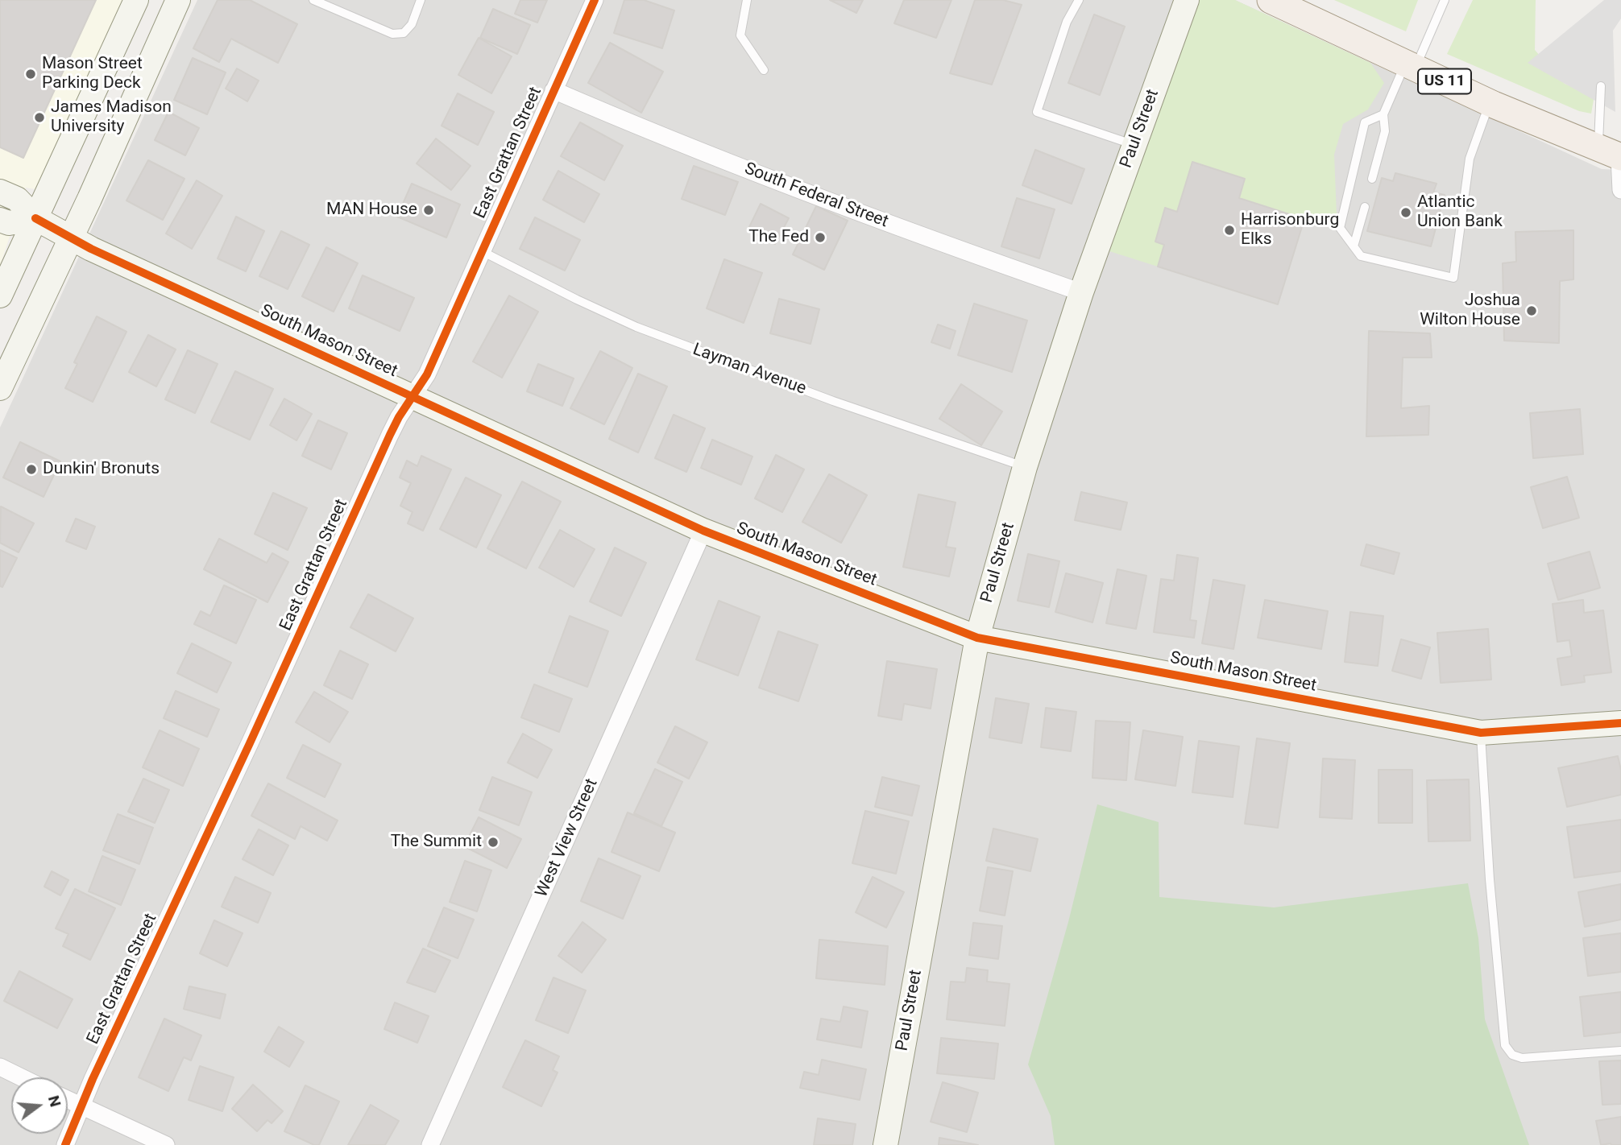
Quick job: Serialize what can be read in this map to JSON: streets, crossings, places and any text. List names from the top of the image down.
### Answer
{
  "streets": {
    "main road": ["US 11", "Paul Street", "South Mason Street"],
    "street": ["East Grattan Street", "South Federal Street", "West View Street"],
    "lane": ["Layman Avenue"]
  },
  "crossings": [
    ["Paul Street", "South Federal Street"],
    ["Paul Street", "South Mason Street"],
    ["Paul Street", "Layman Avenue"],
    ["East Grattan Street", "South Federal Street"],
    ["East Grattan Street", "South Mason Street"],
    ["East Grattan Street", "Layman Avenue"],
    ["South Mason Street", "West View Street"]
  ],
  "places": [
    "Mason Street Parking Deck",
    "James Madison University",
    "MAN House",
    "Atlantic Union Bank",
    "Harrisonburg Elks",
    "The Fed",
    "Joshua Wilton House",
    "Dunkin' Bronuts",
    "The Summit"
  ],
  "north": "right"
}
